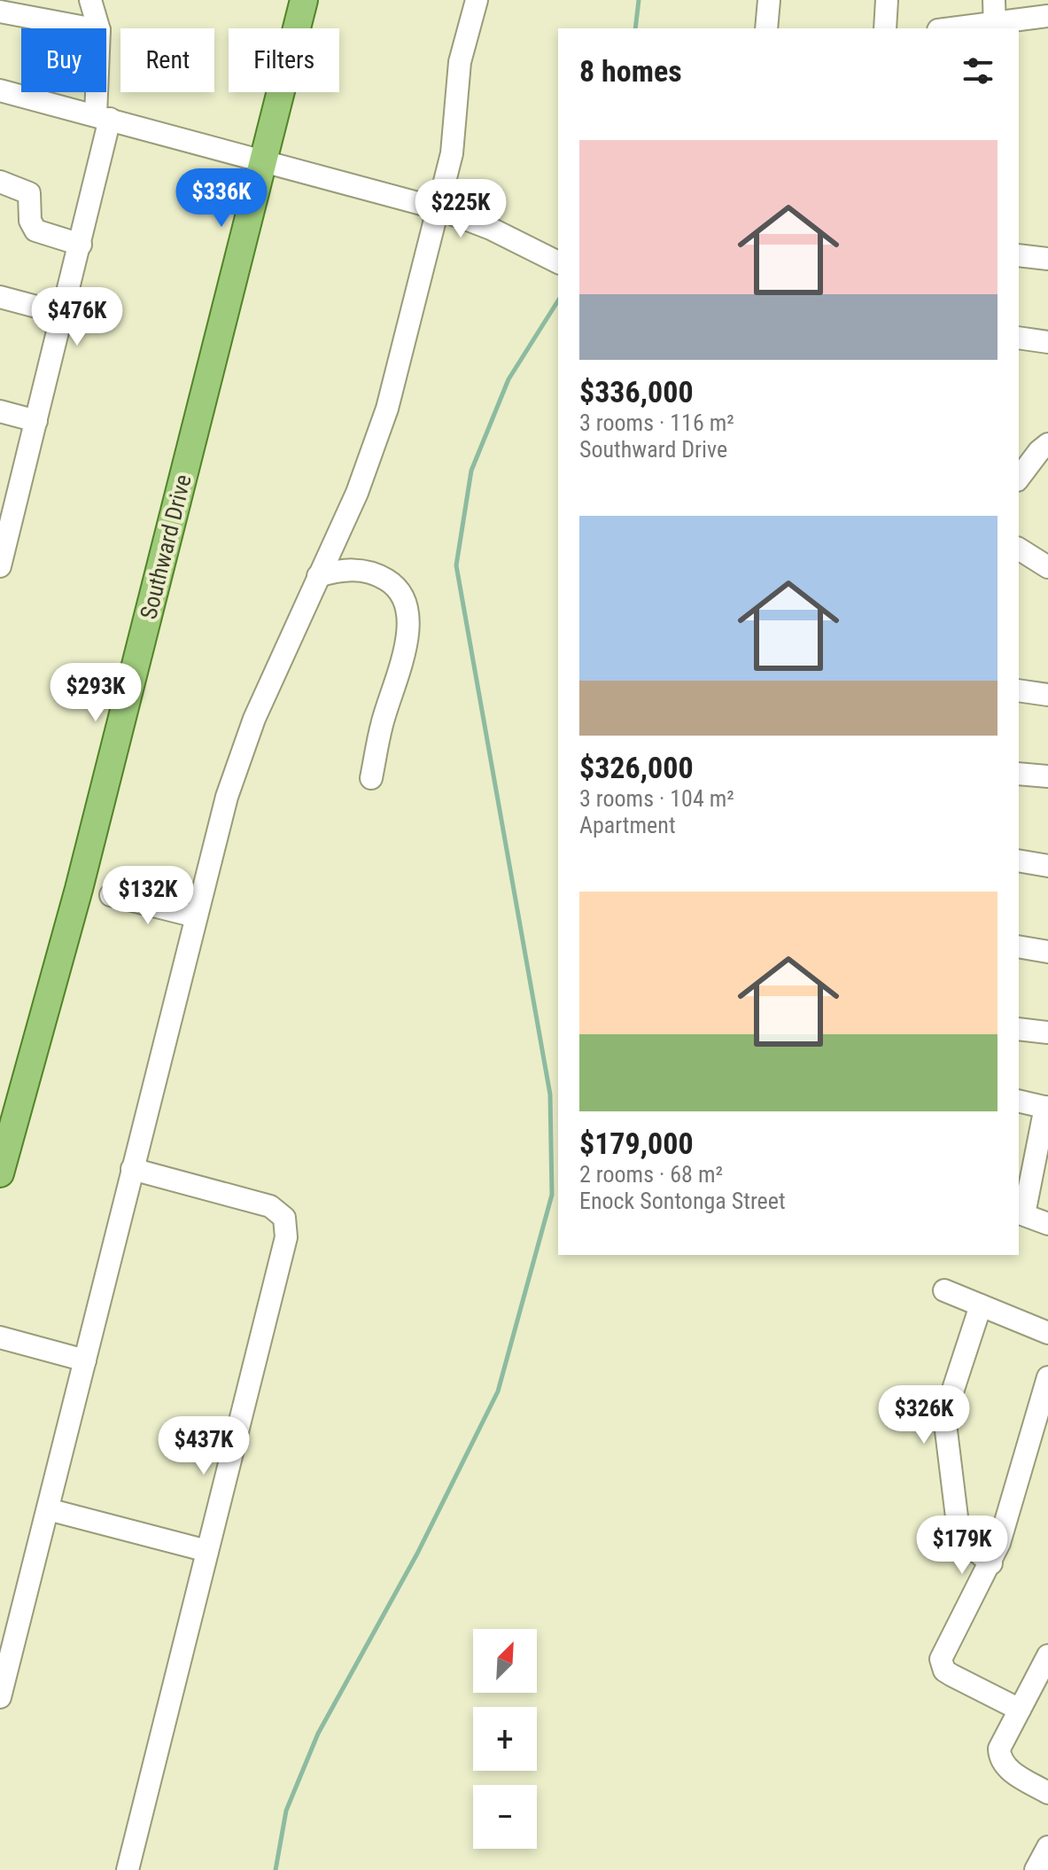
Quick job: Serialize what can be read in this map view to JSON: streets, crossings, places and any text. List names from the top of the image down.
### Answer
{
  "streets": {
    "main road": ["Southward Drive"]
  },
  "north": "top right",
  "page": {
    "chip": ["Buy", "Rent", "Filters"],
    "heading": "8 homes",
    "list": [
      {
        "name": "$336,000",
        "note": "3 rooms · 116 m² · Southward Drive"
      },
      {
        "name": "$326,000",
        "note": "3 rooms · 104 m² · Apartment"
      },
      {
        "name": "$179,000",
        "note": "2 rooms · 68 m² · Enock Sontonga Street"
      }
    ],
    "price": [
      "$336K",
      "$225K",
      "$476K",
      "$293K",
      "$132K",
      "$326K",
      "$437K",
      "$179K"
    ],
    "map_buttons": ["+", "−"]
  }
}
